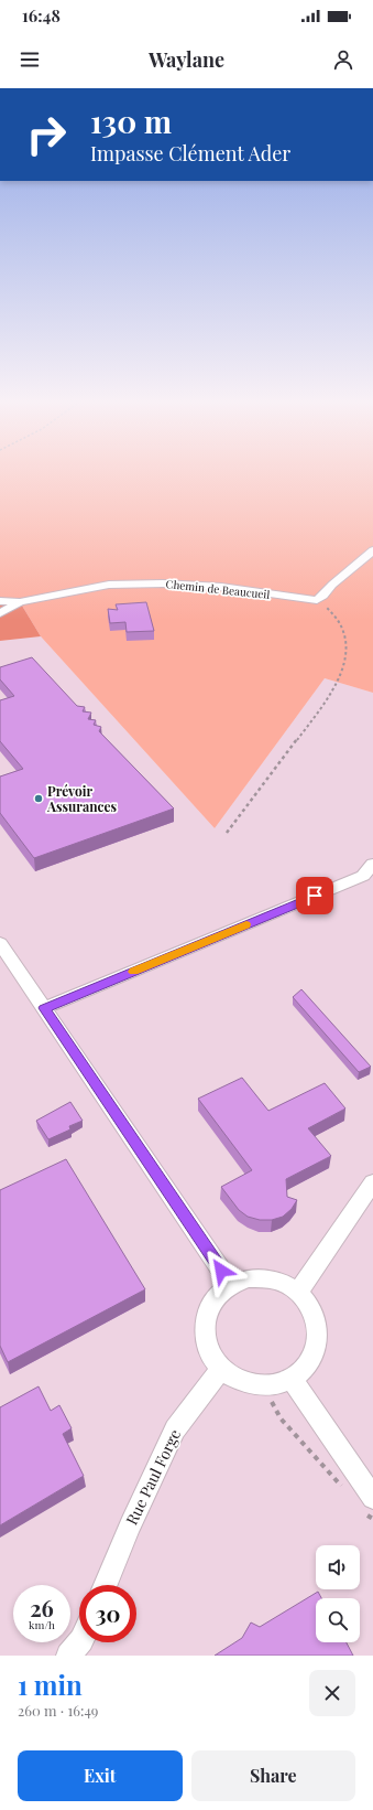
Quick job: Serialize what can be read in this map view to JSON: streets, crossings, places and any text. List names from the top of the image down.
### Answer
{
  "streets": {
    "street": ["Chemin de Beaucueil", "Rue Paul Forge"]
  },
  "places": ["Prévoir Assurances"],
  "page": {
    "status": "16:48",
    "header": "Waylane",
    "turn": ["130 m", "Impasse Clément Ader"],
    "speed": "26 km/h",
    "limit": "30",
    "heading": ["1 min", "260 m · 16:49"],
    "buttons": ["Exit", "Share"]
  }
}
